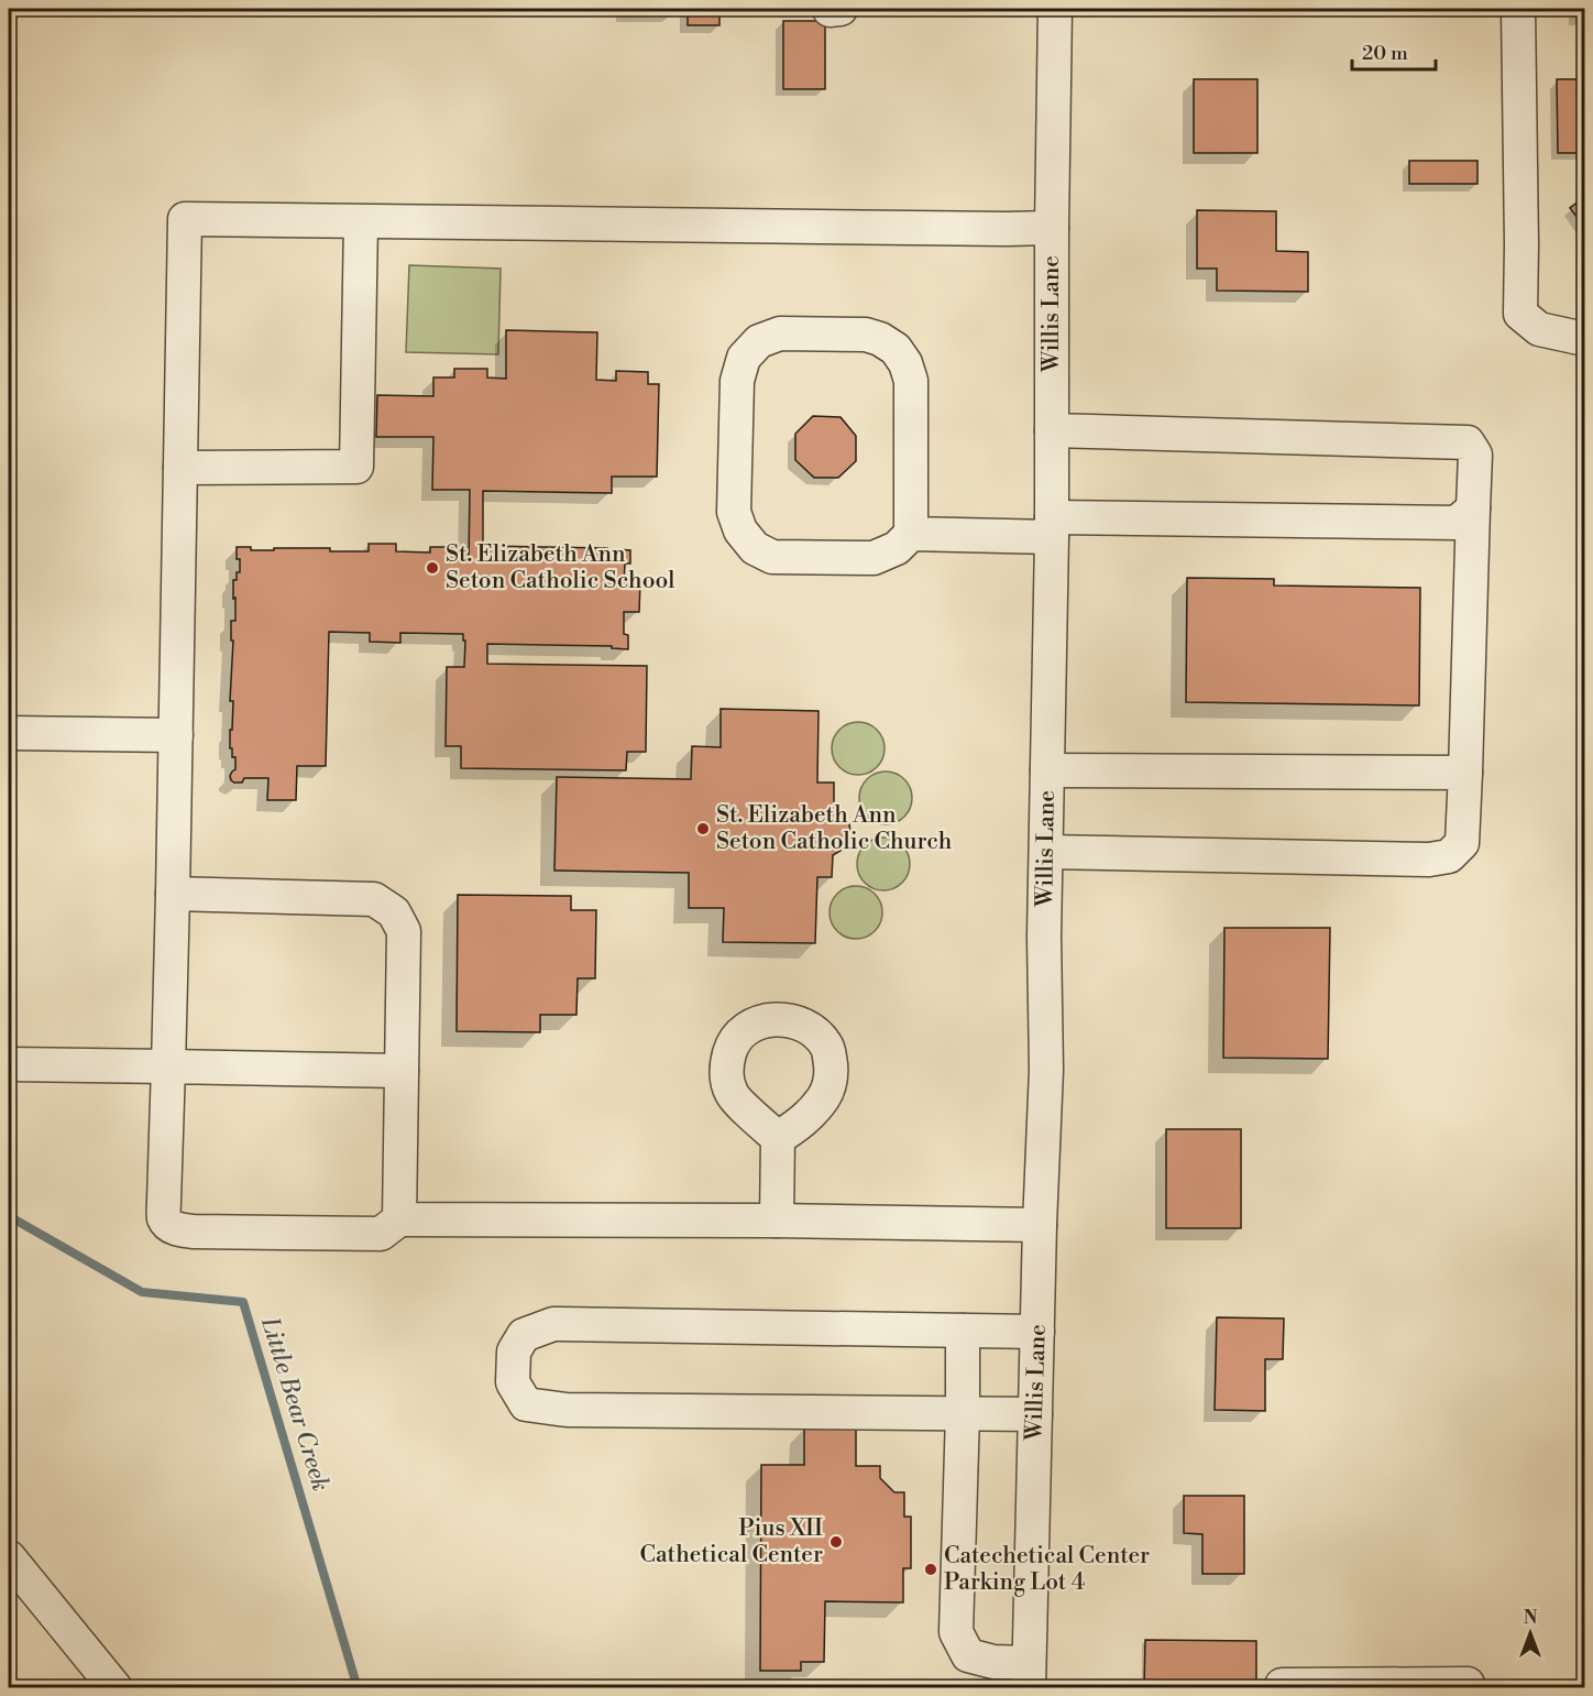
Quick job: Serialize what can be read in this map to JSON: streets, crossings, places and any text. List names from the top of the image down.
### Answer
{
  "streets": {
    "street": ["Willis Lane"]
  },
  "water": ["Little Bear Creek"],
  "places": [
    "St. Elizabeth Ann Seton Catholic School",
    "St. Elizabeth Ann Seton Catholic Church",
    "Pius XII Cathetical Center",
    "Catechetical Center Parking Lot 4"
  ],
  "scale_bar": "20 m",
  "north": "top"
}
